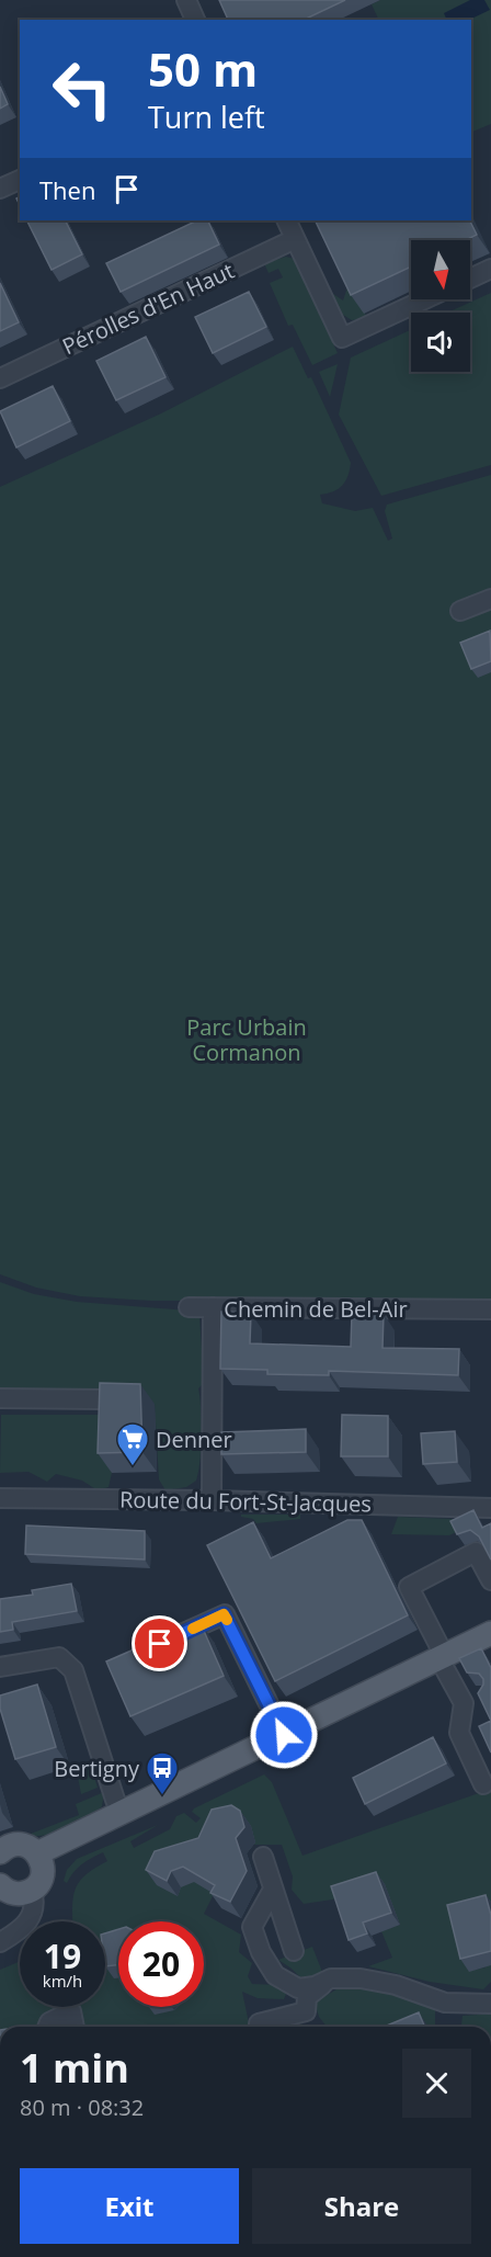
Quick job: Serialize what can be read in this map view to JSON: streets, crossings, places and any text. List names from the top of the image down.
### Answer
{
  "streets": {
    "street": ["Pérolles d'En Haut", "Chemin de Bel-Air", "Route du Fort-St-Jacques"]
  },
  "crossings": [
    ["Chemin de Bel-Air", "Route du Fort-St-Jacques"]
  ],
  "parks": ["Parc Urbain Cormanon"],
  "places": {
    "supermarket": ["Denner"],
    "bus stop": ["Bertigny"]
  },
  "north": "bottom",
  "page": {
    "turn": ["50 m", "Turn left"],
    "then": "Then",
    "speed": "19 km/h",
    "limit": "20",
    "heading": ["1 min", "80 m · 08:32"],
    "buttons": ["Exit", "Share"]
  }
}
